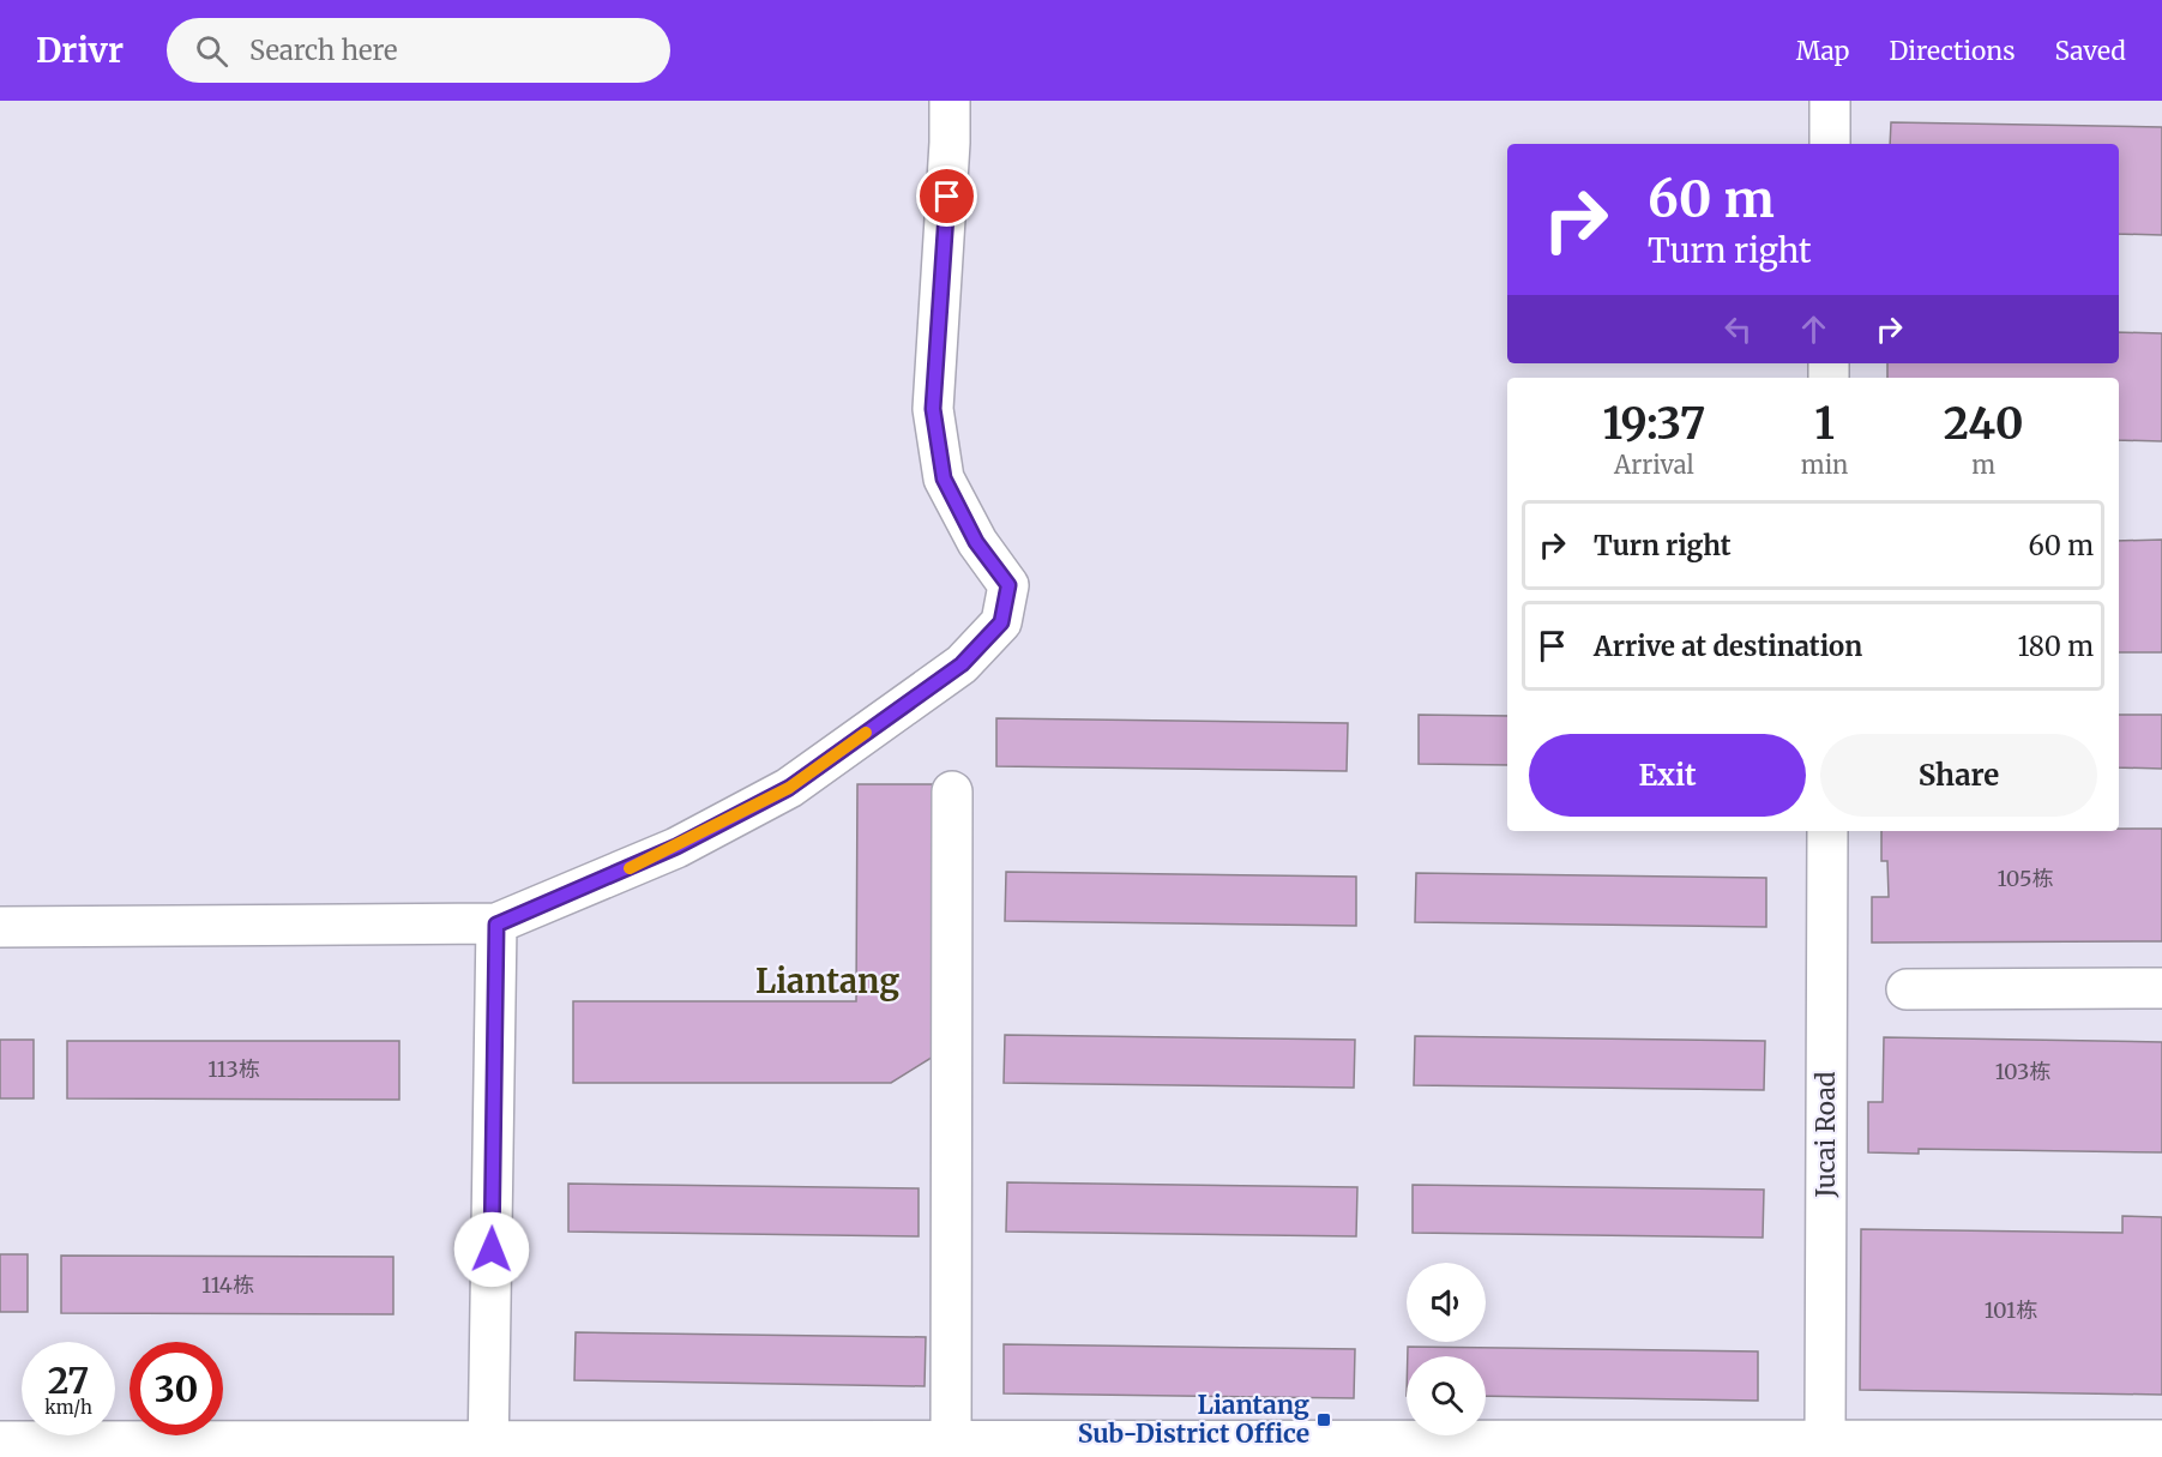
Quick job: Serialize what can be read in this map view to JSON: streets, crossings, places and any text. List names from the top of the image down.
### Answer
{
  "streets": {
    "street": ["Jucai Road"]
  },
  "districts": ["Liantang"],
  "places": {
    "transit": ["Liantang Sub-District Office"]
  },
  "house_numbers": [
    "105栋",
    "113栋",
    "103栋",
    "114栋",
    "101栋"
  ],
  "page": {
    "header": "Drivr",
    "search": "Search here",
    "nav": ["Map", "Directions", "Saved"],
    "turn": ["60 m", "Turn right"],
    "eta": [
      "19:37",
      "Arrival",
      "1",
      "min",
      "240",
      "m"
    ],
    "list": [
      {
        "name": "Turn right",
        "value": "60 m"
      },
      {
        "name": "Arrive at destination",
        "value": "180 m"
      }
    ],
    "buttons": ["Exit", "Share"],
    "speed": "27 km/h",
    "limit": "30"
  }
}
